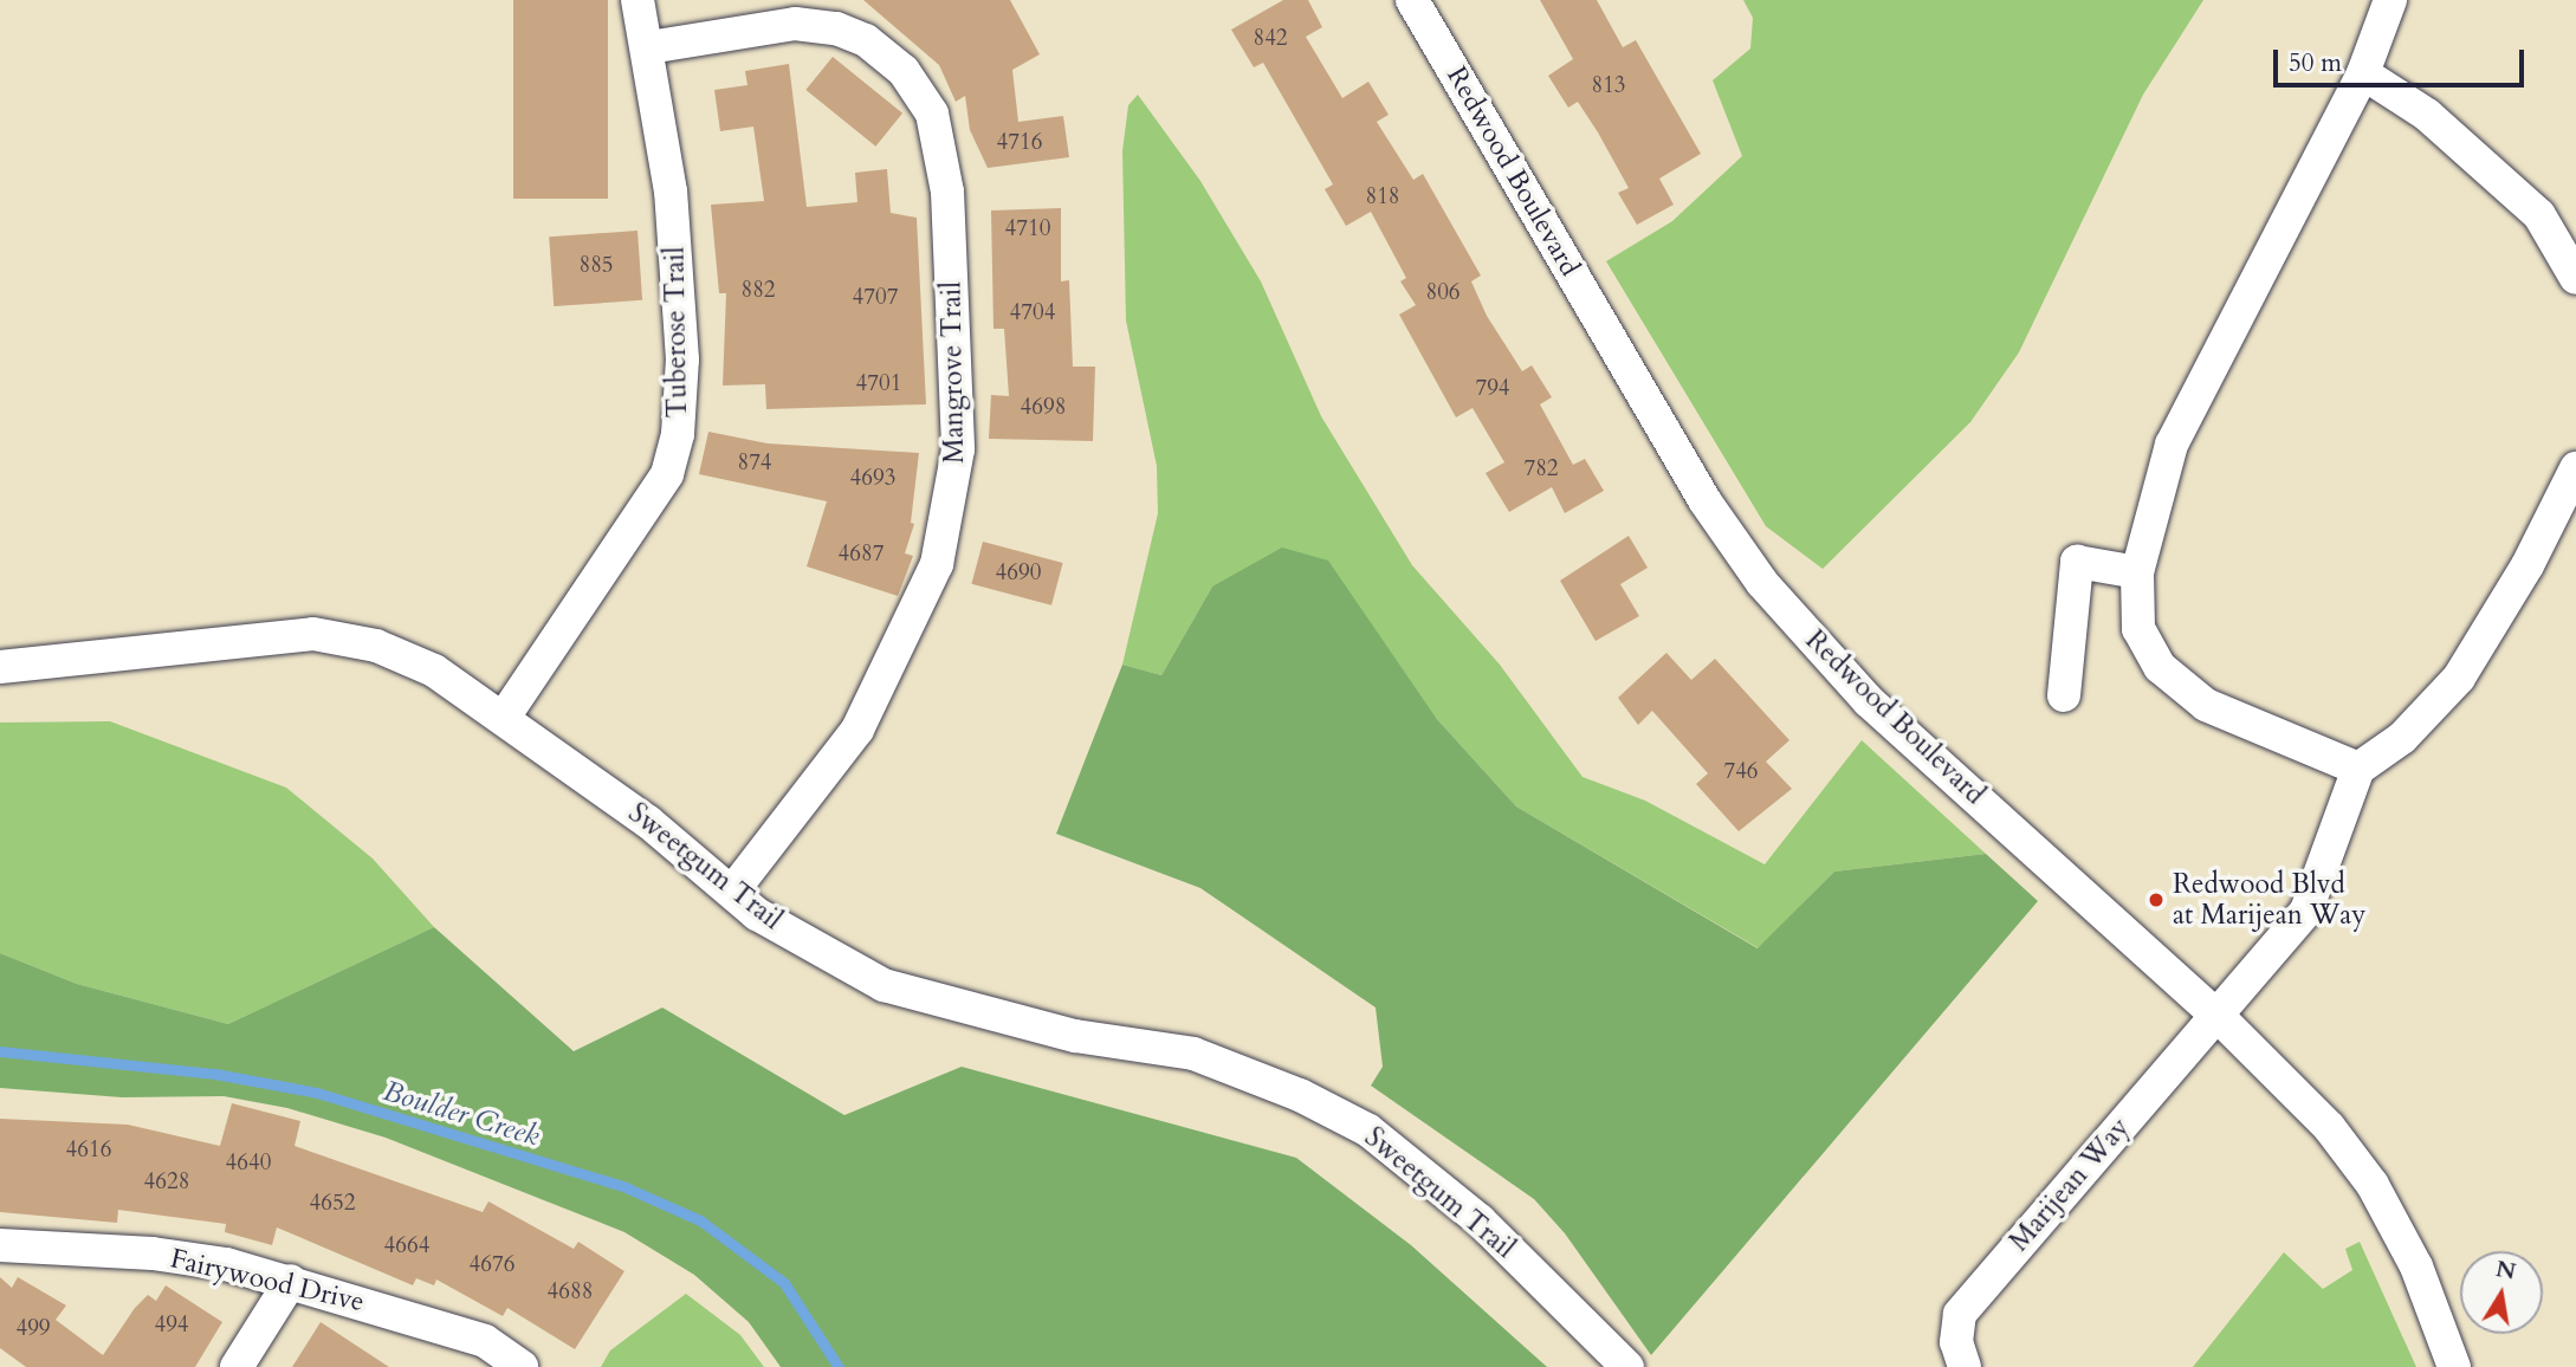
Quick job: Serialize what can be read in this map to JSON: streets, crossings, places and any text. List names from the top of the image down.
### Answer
{
  "streets": {
    "street": [
      "Redwood Boulevard",
      "Tuberose Trail",
      "Mangrove Trail",
      "Sweetgum Trail",
      "Marijean Way",
      "Fairywood Drive"
    ]
  },
  "crossings": [
    ["Redwood Boulevard", "Marijean Way"],
    ["Tuberose Trail", "Mangrove Trail"],
    ["Tuberose Trail", "Sweetgum Trail"],
    ["Mangrove Trail", "Sweetgum Trail"]
  ],
  "water": ["Boulder Creek"],
  "places": ["Redwood Blvd at Marijean Way"],
  "house_numbers": [
    "842",
    "813",
    "4716",
    "818",
    "4710",
    "885",
    "882",
    "806",
    "4707",
    "4704",
    "4701",
    "794",
    "4698",
    "874",
    "782",
    "4693",
    "4687",
    "4690",
    "746",
    "4616",
    "4640",
    "4628",
    "4652",
    "4664",
    "4676",
    "4688",
    "494",
    "499"
  ],
  "scale_bar": "50 m",
  "north": "top"
}
